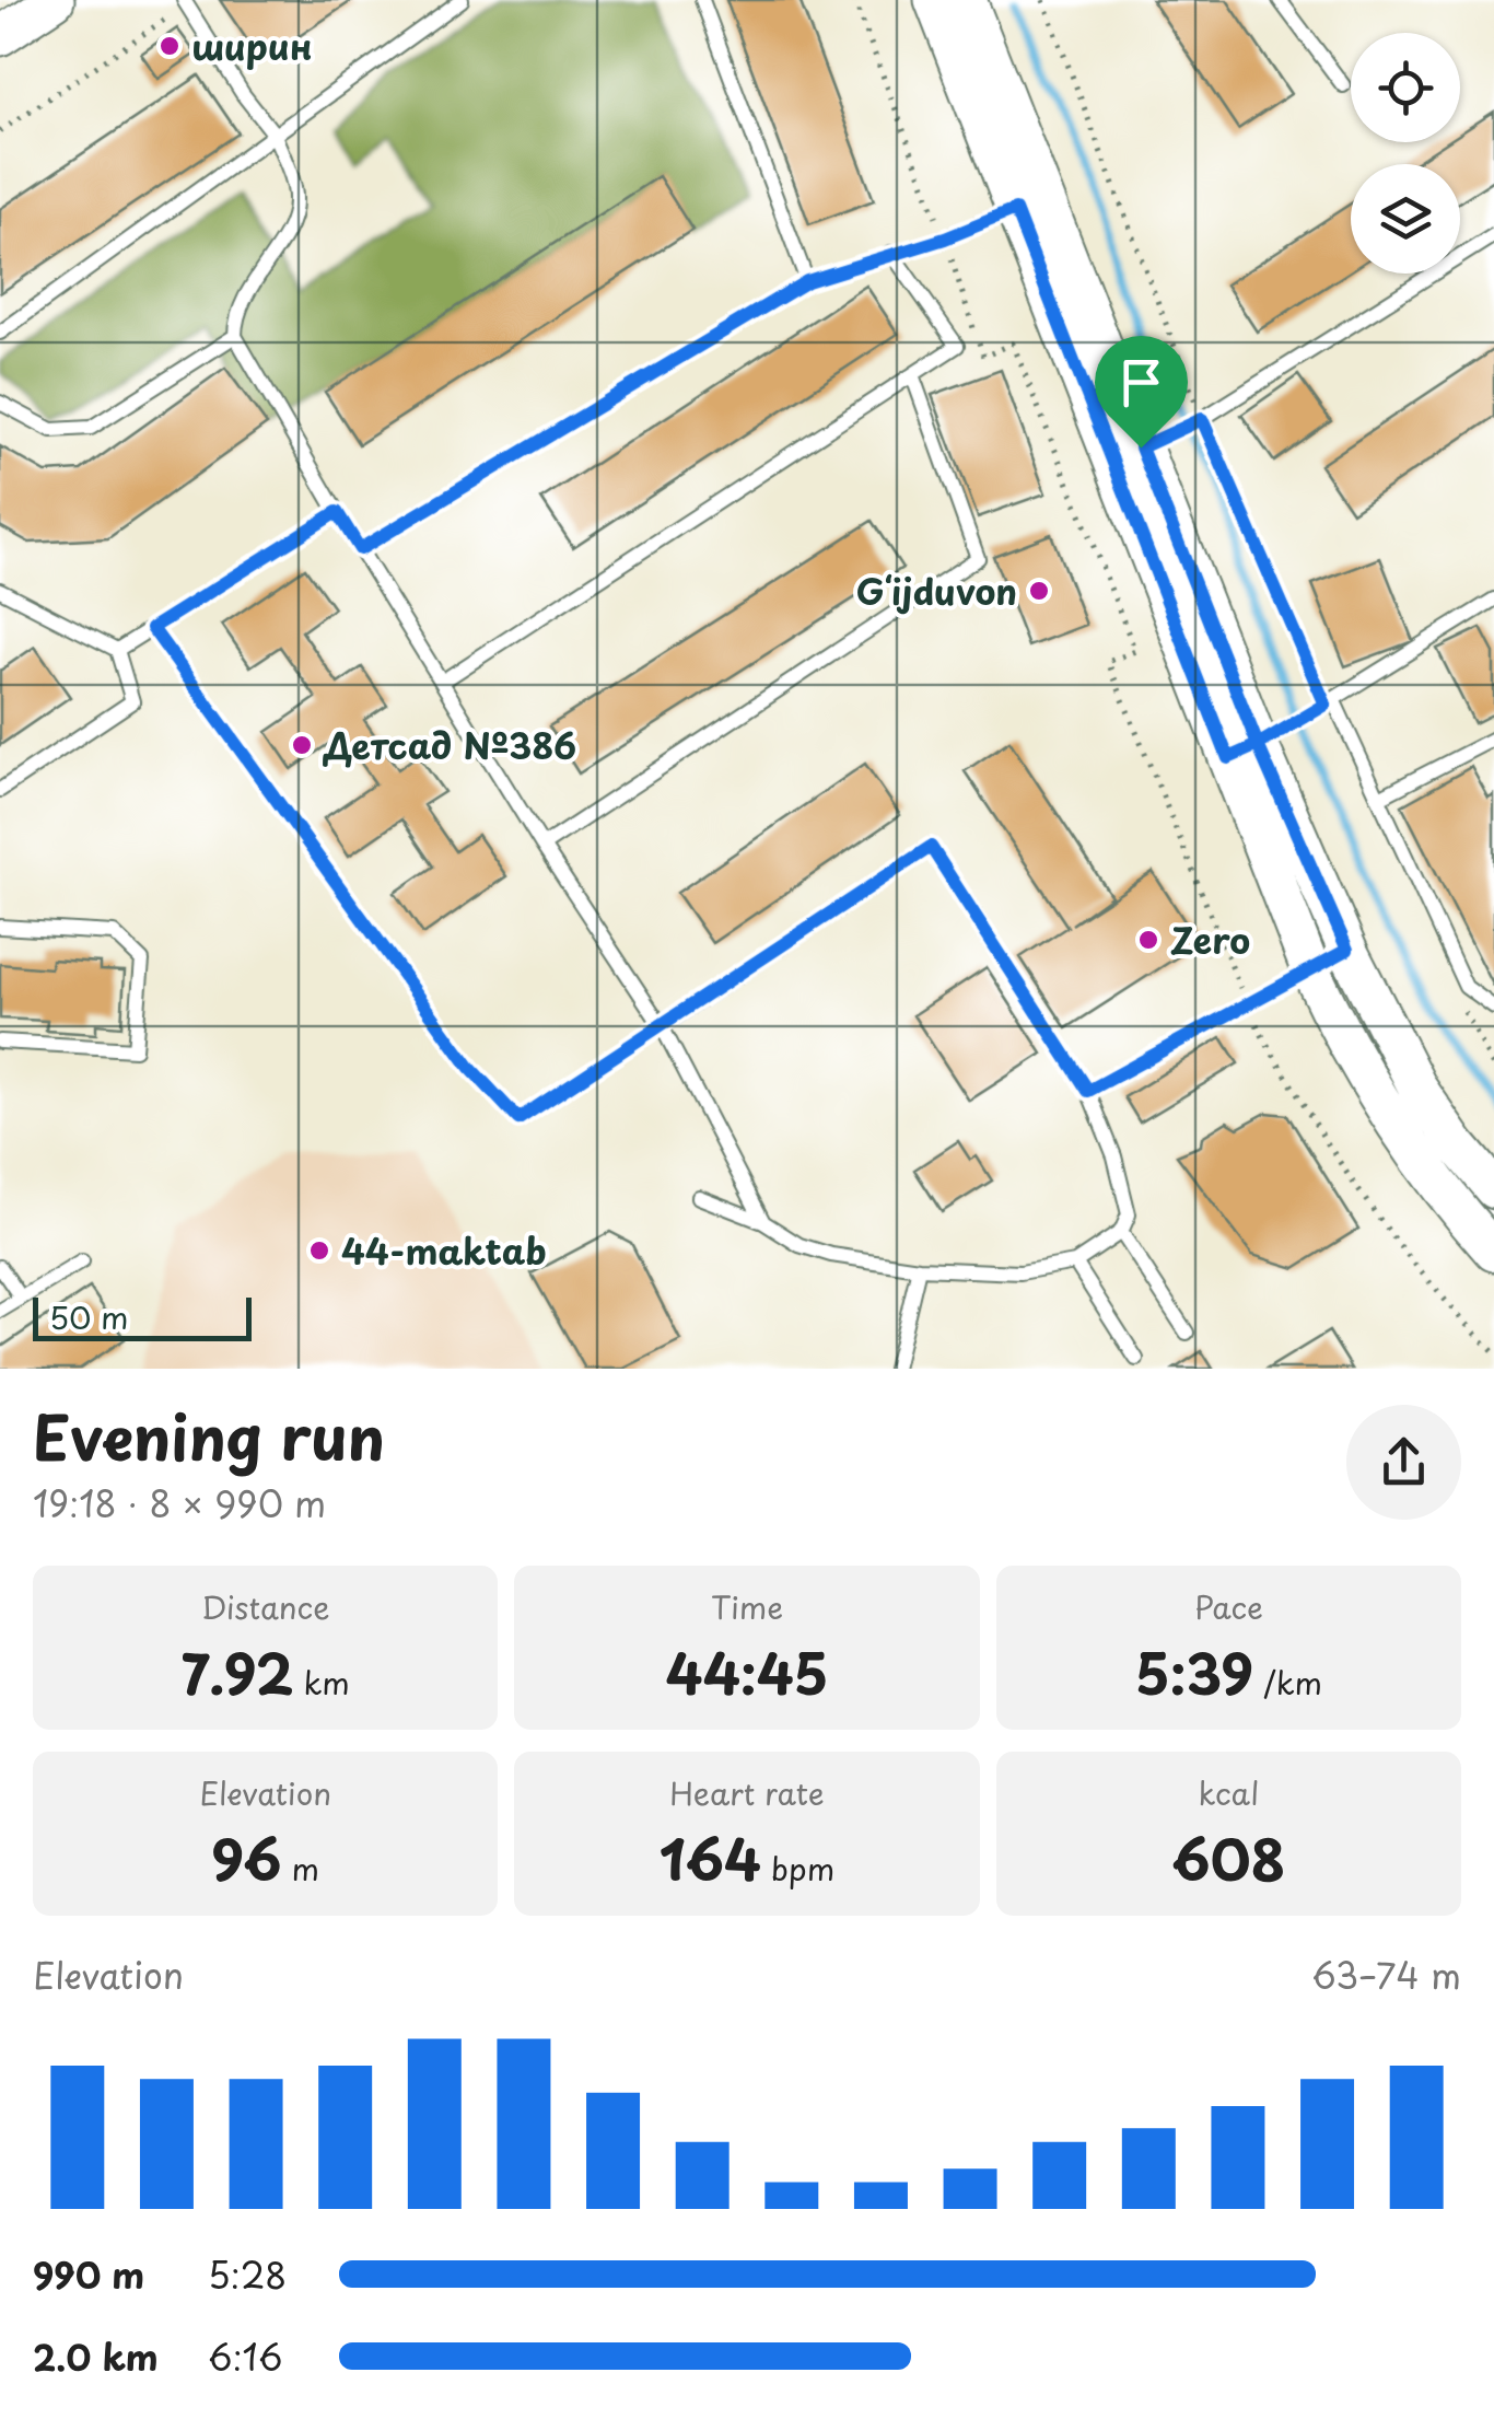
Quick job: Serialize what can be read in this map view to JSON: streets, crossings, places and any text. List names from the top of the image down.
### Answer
{
  "places": [
    "ширин",
    "Gʻijduvon",
    "Детсад №386",
    "Zero",
    "44-maktab"
  ],
  "scale_bar": "50 m",
  "page": {
    "scale": "50 m",
    "heading": ["Evening run", "19:18 · 8 × 990 m"],
    "stats": [
      ["Distance", "7.92 km"],
      ["Time", "44:45"],
      ["Pace", "5:39 /km"],
      ["Elevation", "96 m"],
      ["Heart rate", "164 bpm"],
      ["kcal", "608"]
    ],
    "chart": ["Elevation", "63–74 m"],
    "list": [
      {
        "name": "990 m",
        "note": "5:28"
      },
      {
        "name": "2.0 km",
        "note": "6:16"
      }
    ]
  }
}
